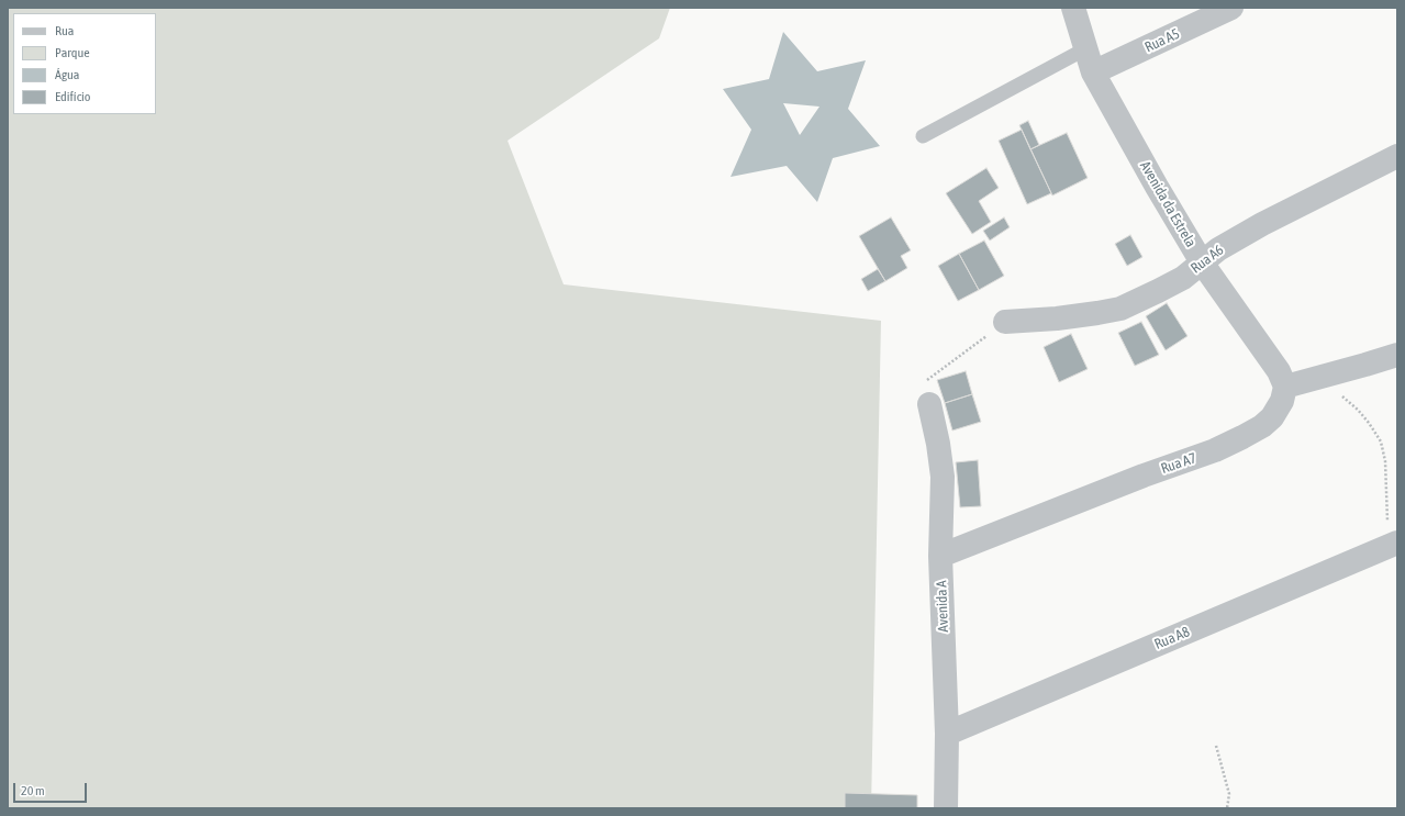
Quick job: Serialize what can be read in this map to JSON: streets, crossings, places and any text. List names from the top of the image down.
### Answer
{
  "streets": {
    "street": [
      "Rua A5",
      "Avenida da Estrela",
      "Rua A6",
      "Rua A7",
      "Avenida A",
      "Rua A8"
    ]
  },
  "crossings": [
    ["Rua A5", "Avenida da Estrela"],
    ["Avenida da Estrela", "Rua A6"],
    ["Avenida da Estrela", "Rua A7"],
    ["Rua A7", "Avenida A"],
    ["Avenida A", "Rua A8"]
  ],
  "legend": [
    "Rua",
    "Parque",
    "Água",
    "Edifício"
  ],
  "scale_bar": "20 m"
}
